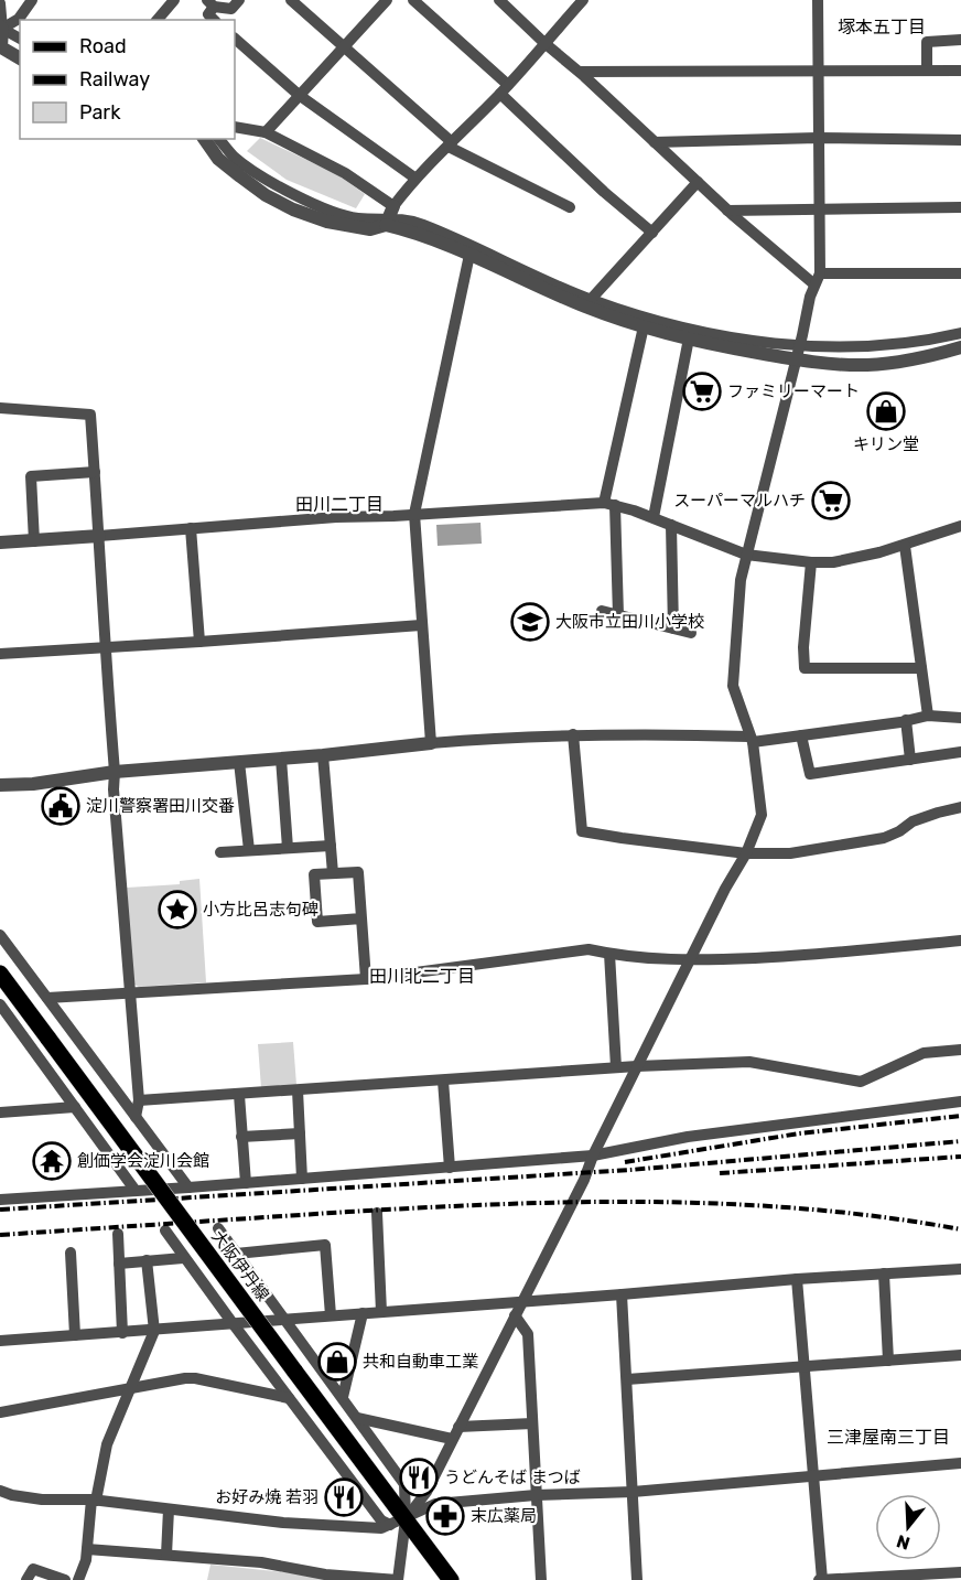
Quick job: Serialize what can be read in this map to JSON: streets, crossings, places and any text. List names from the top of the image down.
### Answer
{
  "streets": {
    "main road": ["大阪伊丹線"]
  },
  "districts": [
    "塚本五丁目",
    "田川二丁目",
    "田川北二丁目",
    "三津屋南三丁目"
  ],
  "places": {
    "supermarket": ["ファミリーマート", "スーパーマルハチ"],
    "shop": ["キリン堂", "共和自動車工業"],
    "school or university": ["大阪市立田川小学校"],
    "public building": ["淀川警察署田川交番"],
    "place": ["小方比呂志句碑"],
    "temple": ["創価学会淀川会館"],
    "restaurant": ["うどんそば まつば", "お好み焼 若羽"],
    "pharmacy": ["末広薬局"]
  },
  "legend": ["Road", "Railway", "Park"],
  "north": "bottom"
}
